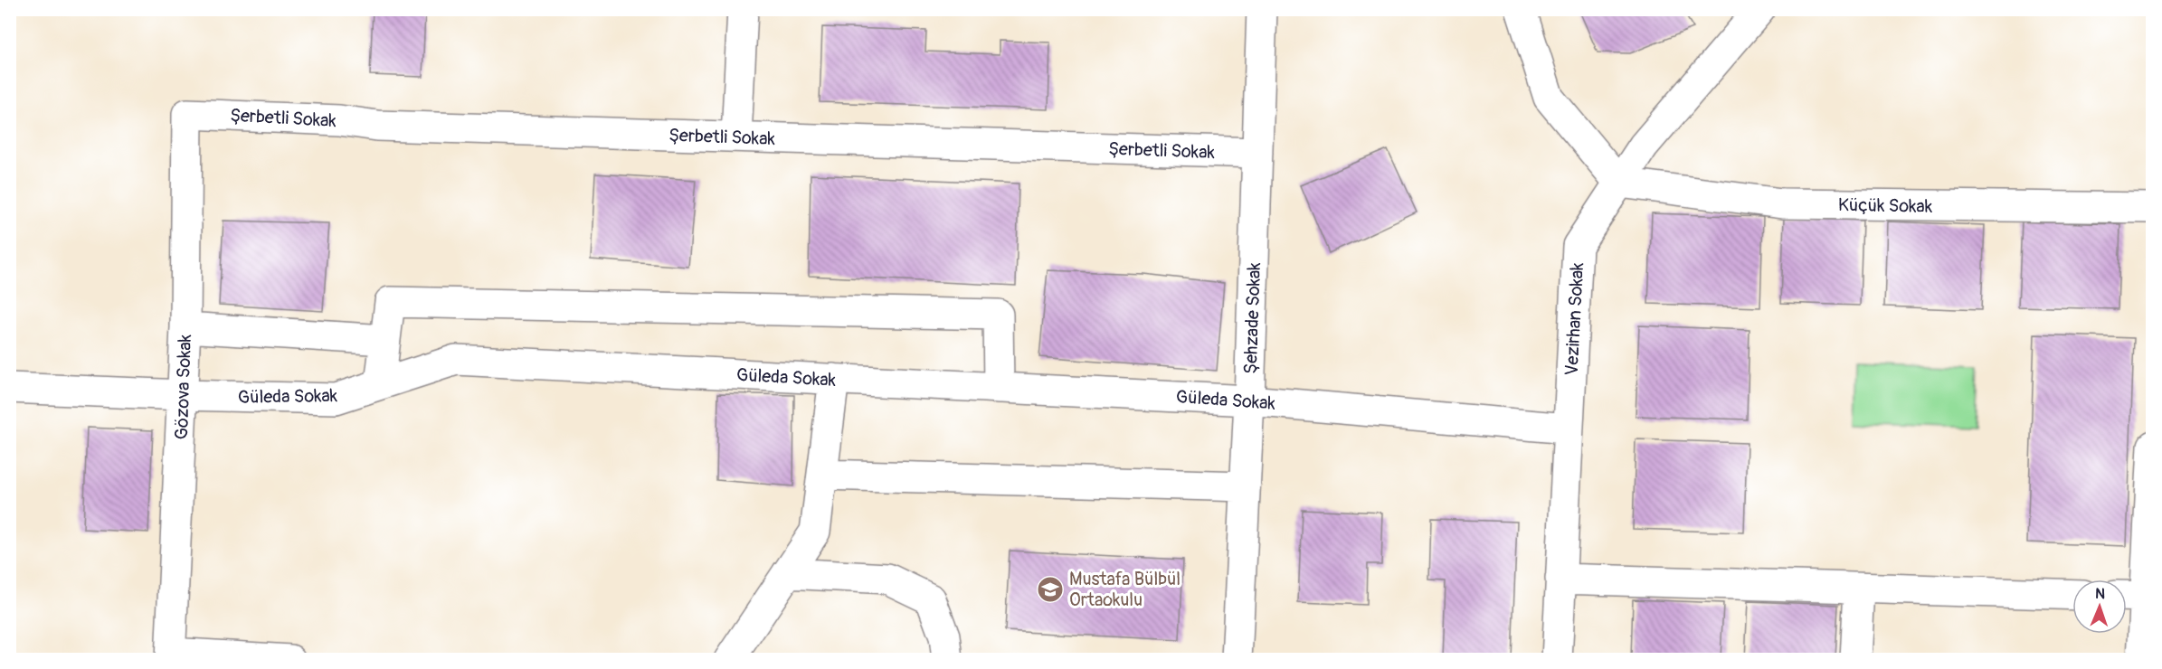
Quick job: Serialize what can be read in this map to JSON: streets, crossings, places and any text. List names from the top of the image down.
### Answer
{
  "streets": {
    "street": [
      "Şerbetli Sokak",
      "Küçük Sokak",
      "Şehzade Sokak",
      "Vezirhan Sokak",
      "Güleda Sokak",
      "Gözova Sokak"
    ]
  },
  "crossings": [
    ["Şerbetli Sokak", "Şehzade Sokak"],
    ["Şerbetli Sokak", "Gözova Sokak"],
    ["Küçük Sokak", "Vezirhan Sokak"],
    ["Şehzade Sokak", "Güleda Sokak"],
    ["Vezirhan Sokak", "Güleda Sokak"],
    ["Güleda Sokak", "Gözova Sokak"]
  ],
  "places": {
    "school or university": ["Mustafa Bülbül Ortaokulu"]
  },
  "north": "top"
}
